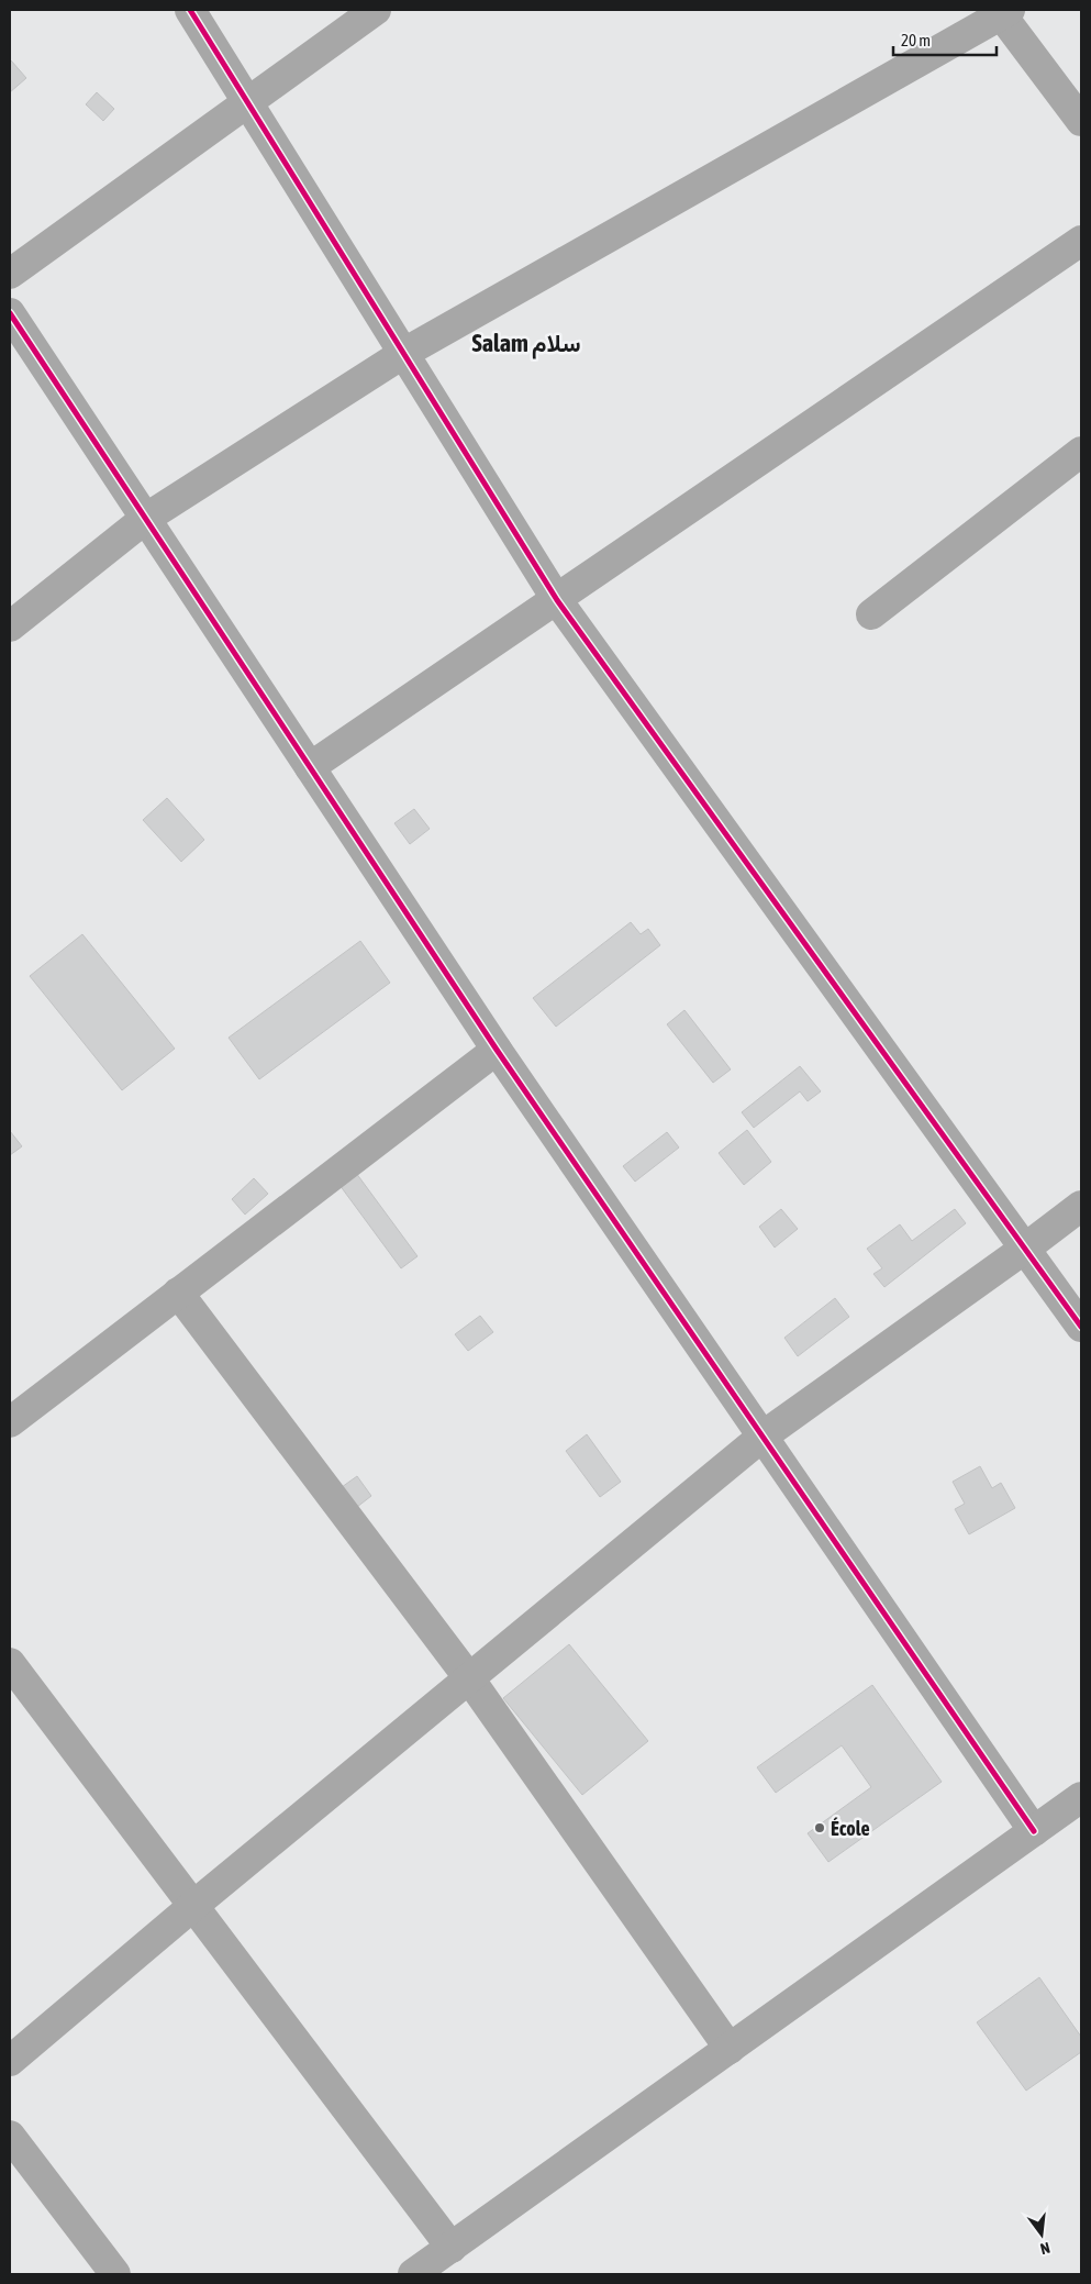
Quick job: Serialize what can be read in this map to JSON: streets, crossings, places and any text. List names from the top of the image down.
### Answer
{
  "districts": ["Salam سلام"],
  "places": ["École"],
  "scale_bar": "20 m",
  "north": "bottom"
}
